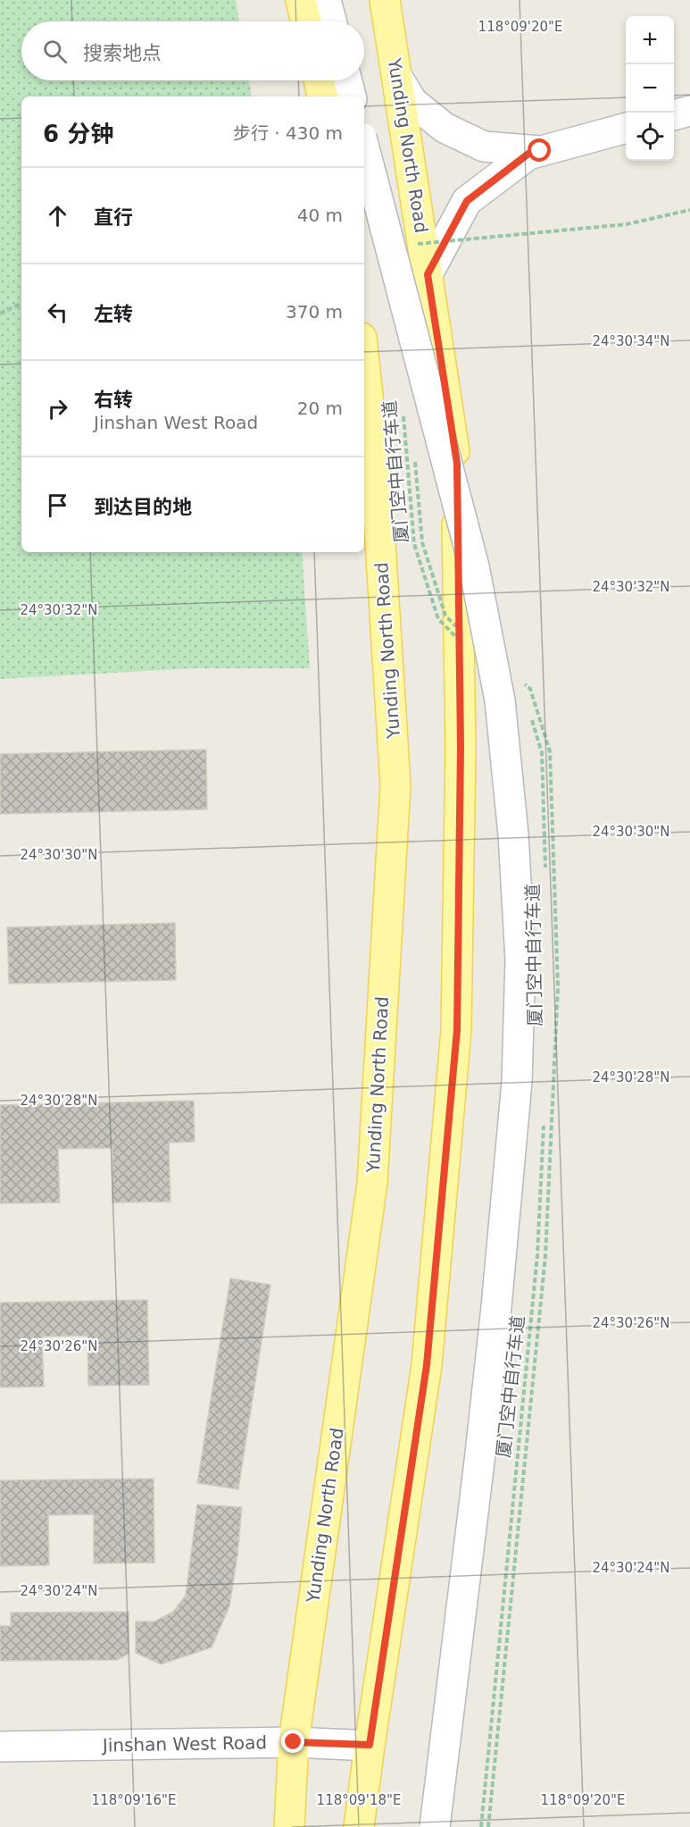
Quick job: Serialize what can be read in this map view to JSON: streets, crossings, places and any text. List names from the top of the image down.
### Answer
{
  "streets": {
    "main road": ["Yunding North Road"],
    "street": ["Jinshan West Road"],
    "path": ["厦门空中自行车道"]
  },
  "crossings": [
    ["Yunding North Road", "Jinshan West Road"]
  ],
  "page": {
    "map_buttons": ["+", "−"],
    "search": "搜索地点",
    "heading": ["6 分钟", "步行 · 430 m"],
    "list": [
      ["直行", "40 m"],
      ["左转", "370 m"],
      ["右转", "Jinshan West Road", "20 m"],
      "到达目的地"
    ]
  },
  "coordinates": [
    "118°09'20\"E",
    "24°30'34\"N",
    "24°30'32\"N",
    "24°30'30\"N",
    "24°30'28\"N",
    "24°30'26\"N",
    "24°30'24\"N",
    "118°09'16\"E",
    "118°09'18\"E"
  ]
}
